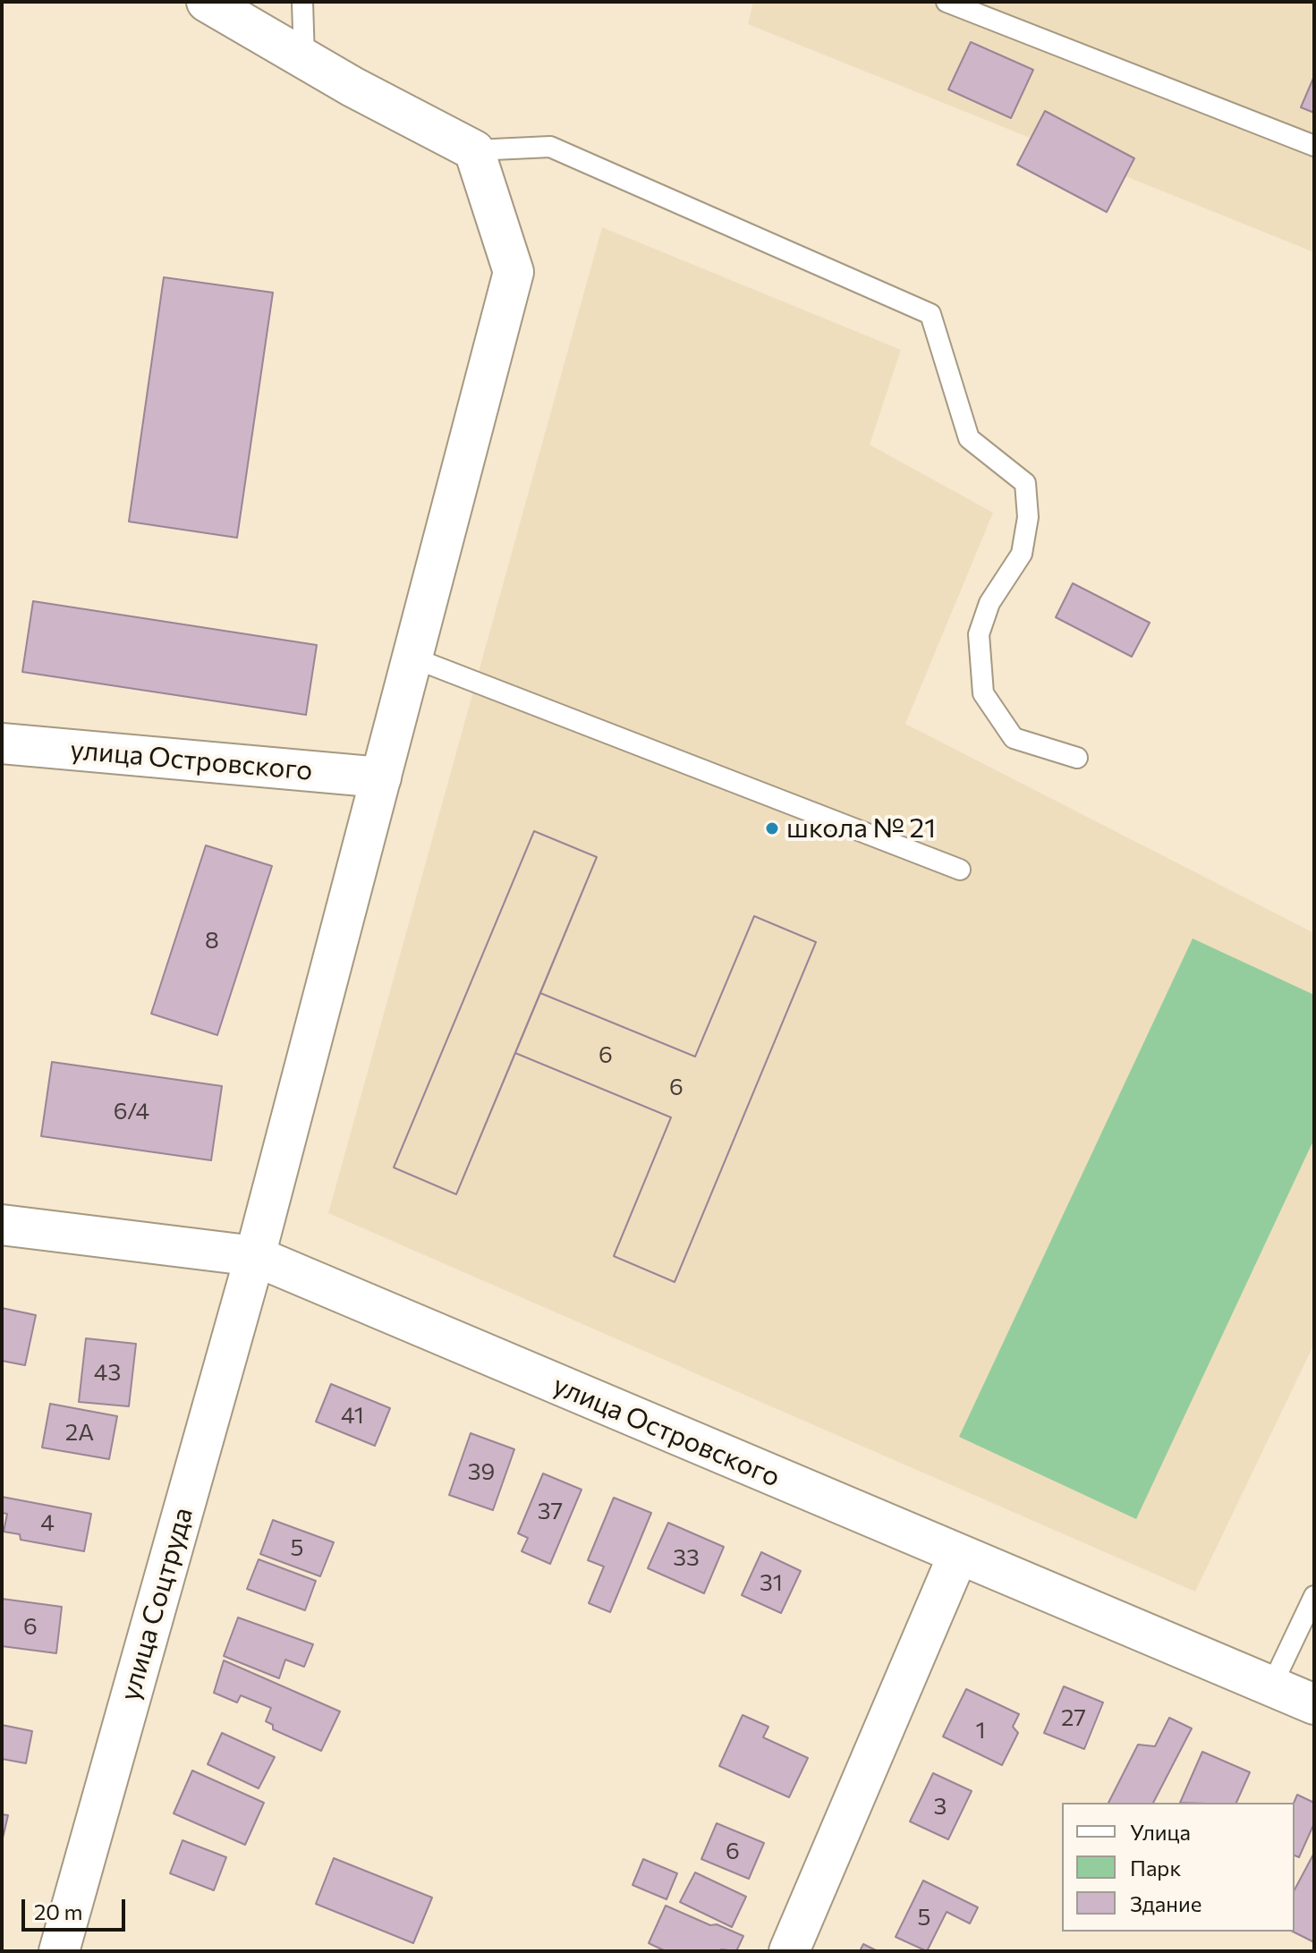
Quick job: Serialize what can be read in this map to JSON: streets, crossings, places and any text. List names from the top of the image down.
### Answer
{
  "streets": {
    "street": ["улица Островского", "улица Соцтруда"]
  },
  "crossings": [
    ["улица Островского", "улица Соцтруда"]
  ],
  "places": ["школа № 21"],
  "house_numbers": [
    "8",
    "6",
    "6",
    "6/4",
    "43",
    "41",
    "2А",
    "39",
    "37",
    "4",
    "5",
    "33",
    "31",
    "6",
    "27",
    "1",
    "3",
    "6",
    "5"
  ],
  "legend": ["Улица", "Парк", "Здание"],
  "scale_bar": "20 m"
}
